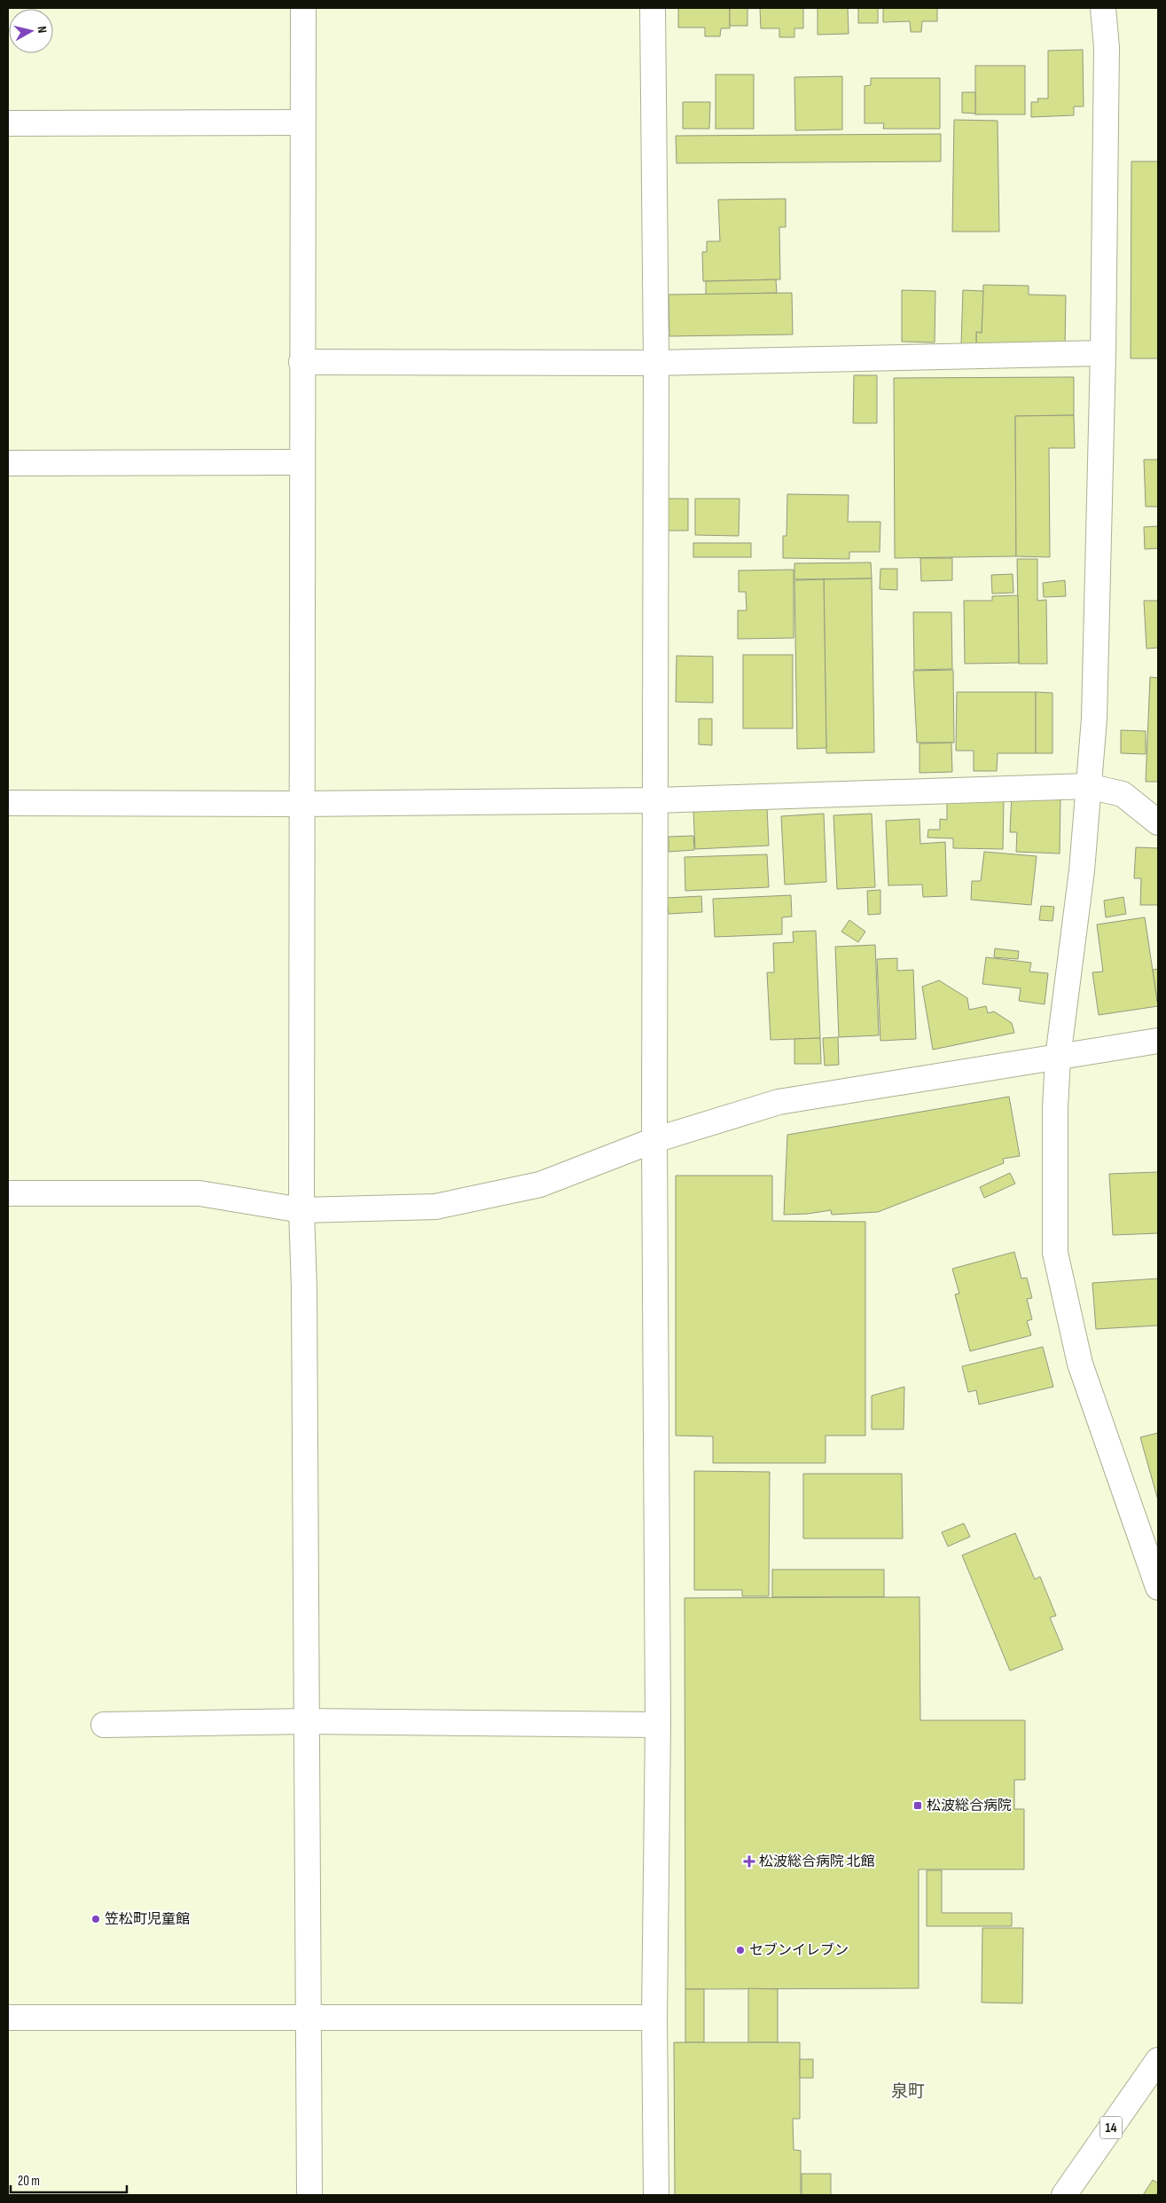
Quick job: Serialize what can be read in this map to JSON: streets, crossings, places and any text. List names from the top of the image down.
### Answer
{
  "streets": {
    "street": ["14"]
  },
  "districts": ["泉町"],
  "places": {
    "transit": ["松波総合病院"],
    "health": ["松波総合病院 北館"],
    "other": ["笠松町児童館", "セブンイレブン"]
  },
  "scale_bar": "20 m",
  "north": "right"
}
